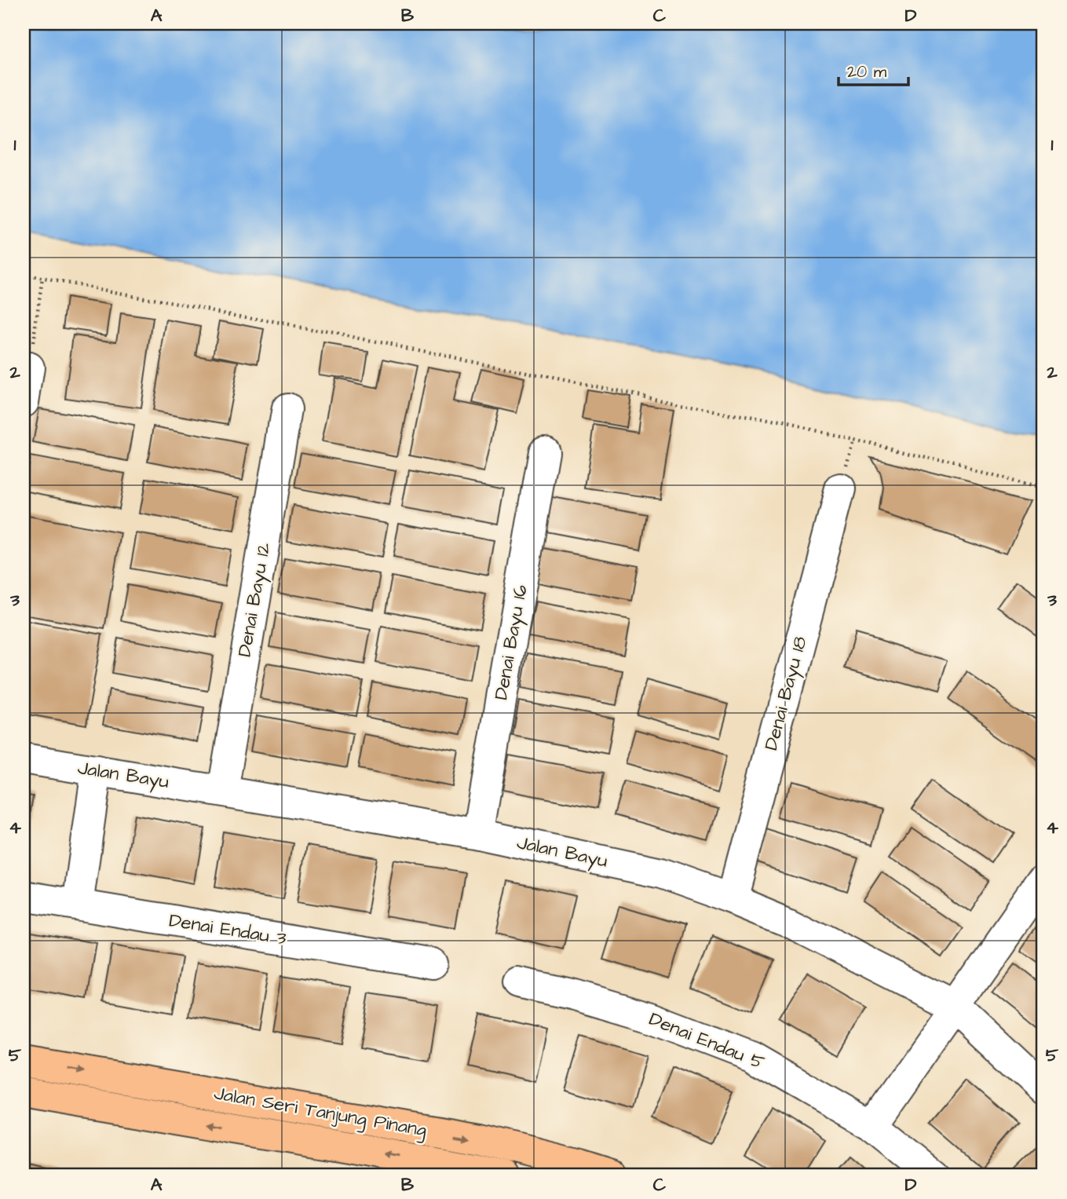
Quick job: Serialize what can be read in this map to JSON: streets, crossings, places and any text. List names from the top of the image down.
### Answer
{
  "streets": {
    "main road": ["Jalan Seri Tanjung Pinang"],
    "street": [
      "Denai Bayu 12",
      "Denai Bayu 16",
      "Denai Bayu 18",
      "Jalan Bayu",
      "Denai Endau 3",
      "Denai Endau 5"
    ]
  },
  "crossings": [
    ["Denai Bayu 12", "Jalan Bayu"],
    ["Denai Bayu 16", "Jalan Bayu"],
    ["Denai Bayu 18", "Jalan Bayu"]
  ],
  "scale_bar": "20 m",
  "grid": {
    "columns": [
      "A",
      "B",
      "C",
      "D"
    ],
    "rows": [
      "1",
      "2",
      "3",
      "4",
      "5"
    ]
  }
}
